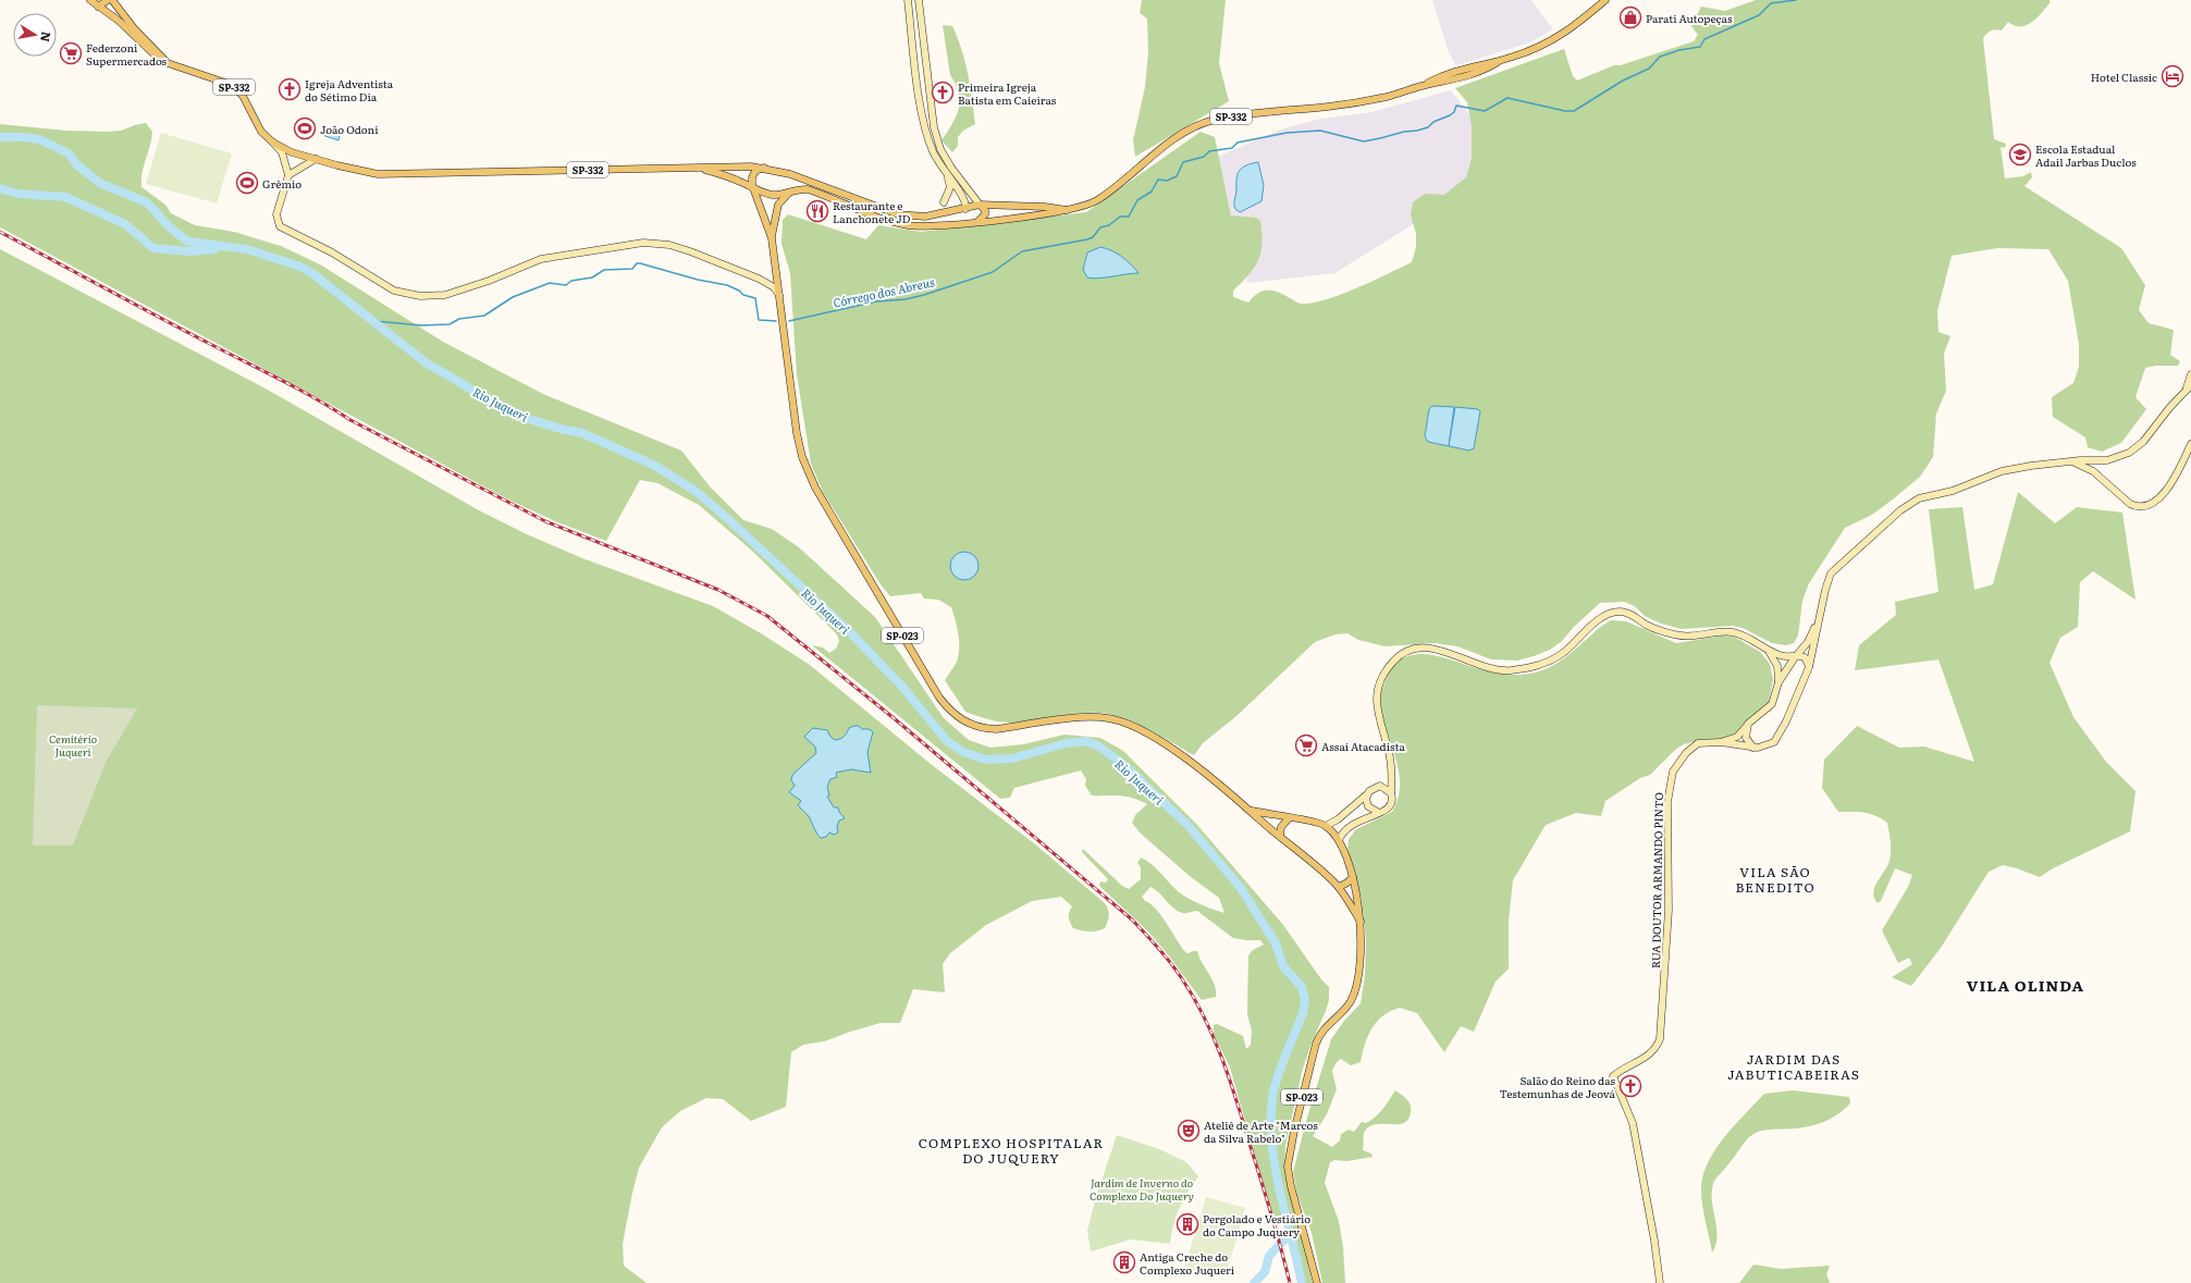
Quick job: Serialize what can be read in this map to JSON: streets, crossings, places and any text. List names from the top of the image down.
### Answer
{
  "streets": {
    "main road": ["SP-332", "SP-023", "RUA DOUTOR ARMANDO PINTO"]
  },
  "crossings": [
    ["SP-332", "SP-023"]
  ],
  "districts": [
    "VILA SÃO BENEDITO",
    "VILA OLINDA",
    "JARDIM DAS JABUTICABEIRAS",
    "COMPLEXO HOSPITALAR DO JUQUERY"
  ],
  "water": ["Córrego dos Abreus", "Rio Juqueri"],
  "parks": ["Cemitério Juqueri", "Jardim de Inverno do Complexo Do Juquery"],
  "places": {
    "shop": ["Parati Autopeças"],
    "supermarket": ["Federzoni Supermercados", "Assaí Atacadista"],
    "hotel": ["Hotel Classic"],
    "church": ["Igreja Adventista do Sétimo Dia", "Primeira Igreja Batista em Caieiras", "Salão do Reino das Testemunhas de Jeová"],
    "sports": ["João Odoni", "Grêmio"],
    "school or university": ["Escola Estadual Adail Jarbas Duclos"],
    "restaurant": ["Restaurante e Lanchonete JD"],
    "theatre": ["Ateliê de Arte \"Marcos da Silva Rabelo\""],
    "building": ["Pergolado e Vestiário do Campo Juquery", "Antiga Creche do Complexo Juqueri"]
  },
  "north": "right"
}
